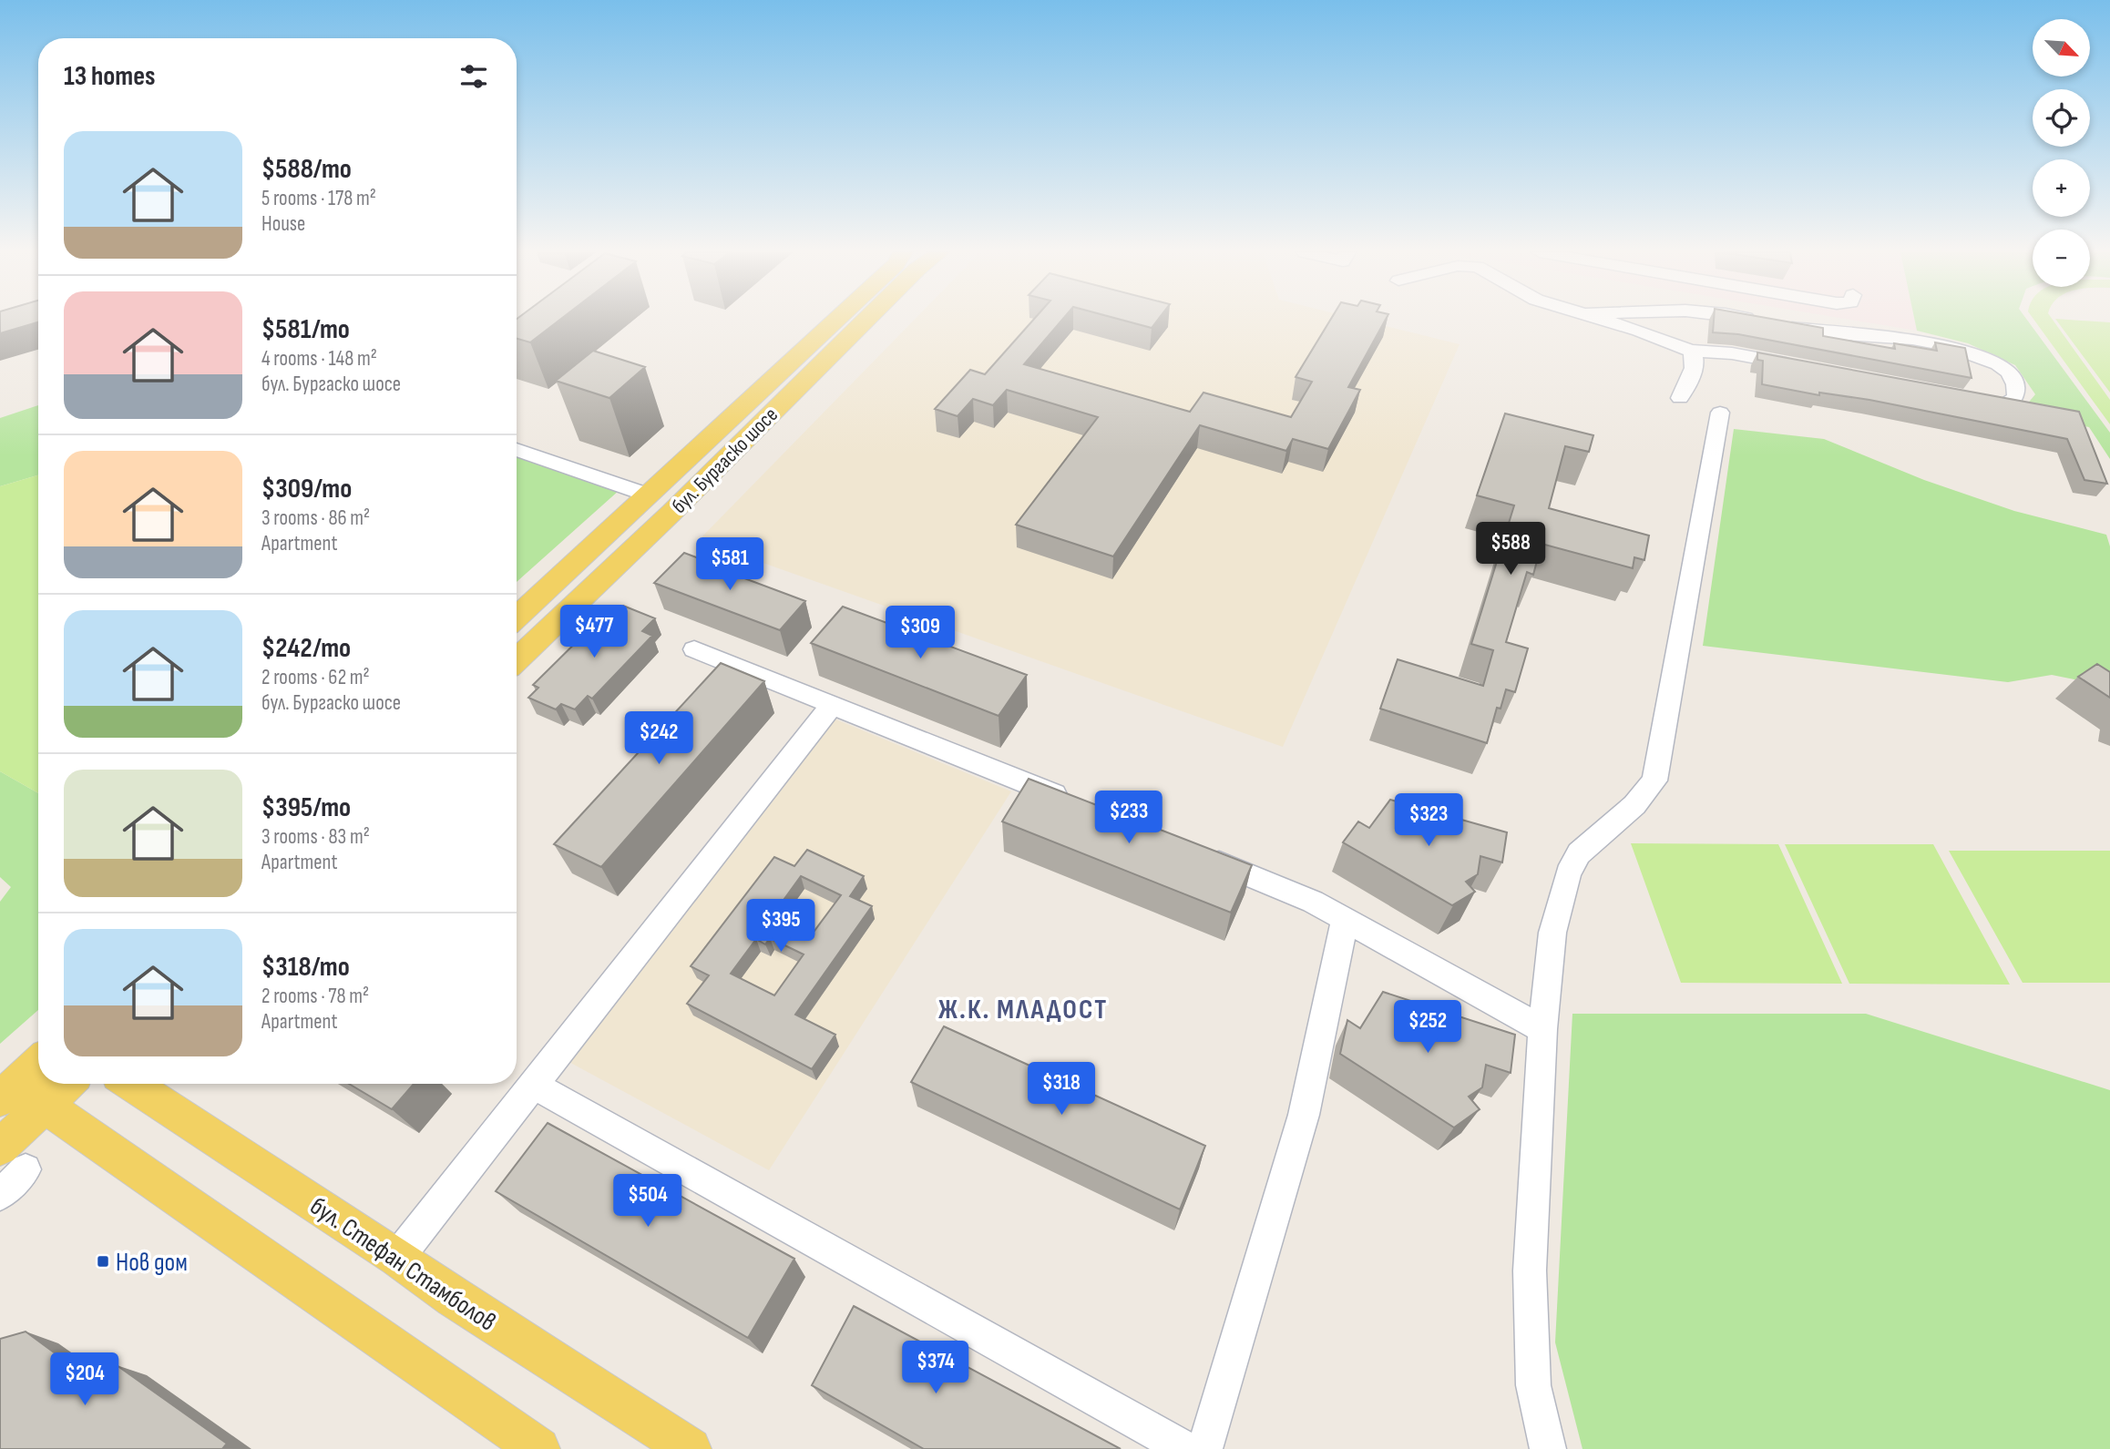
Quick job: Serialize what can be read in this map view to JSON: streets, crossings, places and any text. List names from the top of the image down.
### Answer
{
  "streets": {
    "main road": ["бул. Бургаско шосе", "бул. Стефан Стамболов"]
  },
  "districts": ["Ж.К. МЛАДОСТ"],
  "places": {
    "transit": ["Нов дом"]
  },
  "north": "bottom right",
  "page": {
    "map_buttons": ["+", "−"],
    "heading": "13 homes",
    "list": [
      {
        "name": "$588/mo",
        "note": "5 rooms · 178 m² · House"
      },
      {
        "name": "$581/mo",
        "note": "4 rooms · 148 m² · бул. Бургаско шосе"
      },
      {
        "name": "$309/mo",
        "note": "3 rooms · 86 m² · Apartment"
      },
      {
        "name": "$242/mo",
        "note": "2 rooms · 62 m² · бул. Бургаско шосе"
      },
      {
        "name": "$395/mo",
        "note": "3 rooms · 83 m² · Apartment"
      },
      {
        "name": "$318/mo",
        "note": "2 rooms · 78 m² · Apartment"
      }
    ],
    "price": [
      "$588",
      "$581",
      "$477",
      "$309",
      "$242",
      "$233",
      "$323",
      "$395",
      "$252",
      "$318",
      "$504",
      "$374",
      "$204"
    ]
  }
}
